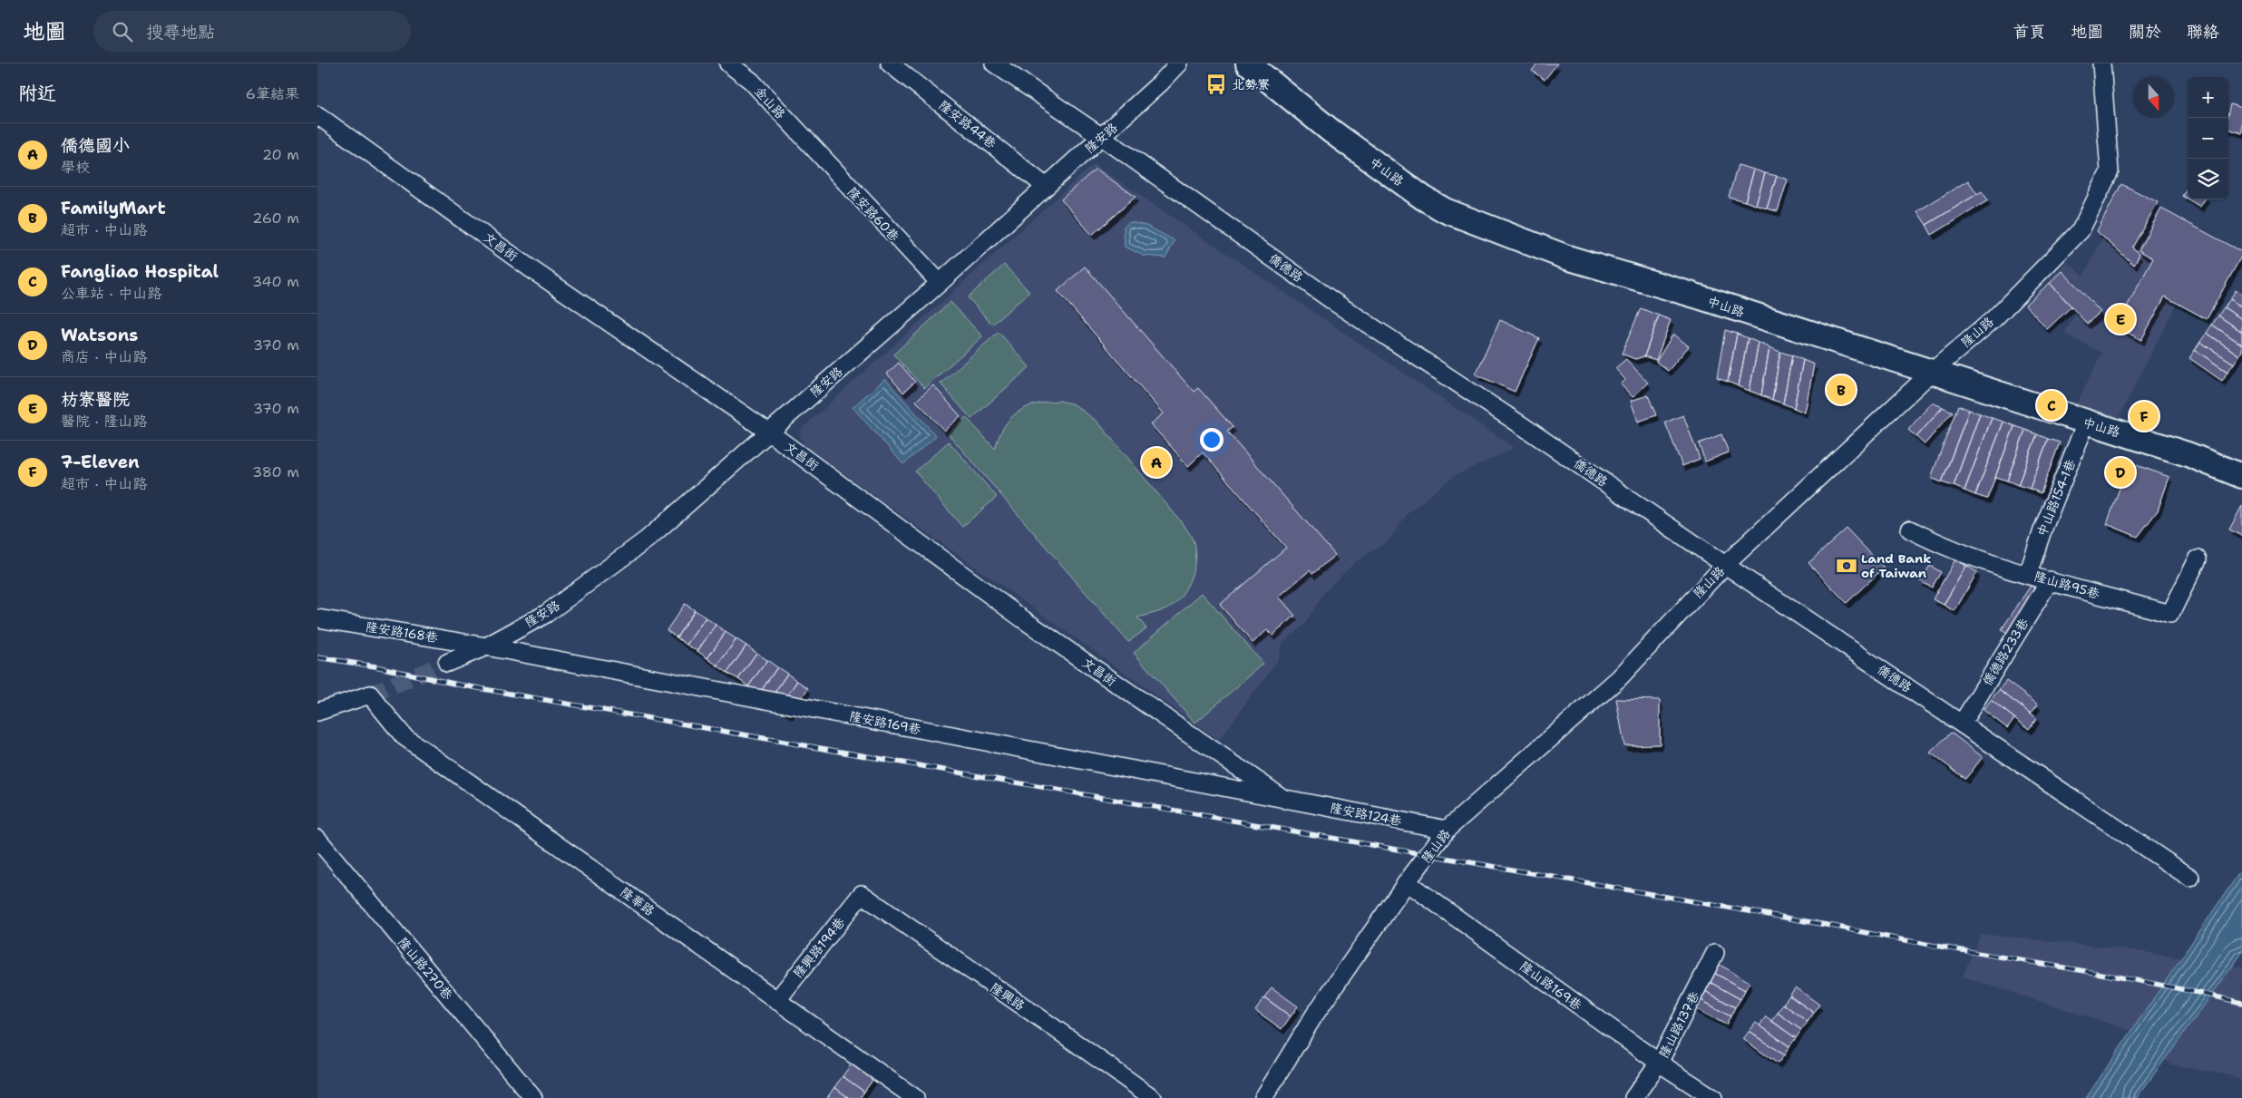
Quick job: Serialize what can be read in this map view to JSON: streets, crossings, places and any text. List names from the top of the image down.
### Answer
{
  "streets": {
    "street": [
      "金山路",
      "隆安路44巷",
      "隆安路",
      "中山路",
      "隆安路60巷",
      "文昌街",
      "僑德路",
      "隆山路",
      "中山路154-1巷",
      "隆山路95巷",
      "隆安路168巷",
      "僑德路233巷",
      "隆安路169巷",
      "隆安路124巷",
      "隆華路",
      "隆興路194巷",
      "隆山路270巷",
      "隆山路169巷",
      "隆興路",
      "隆山路137巷"
    ]
  },
  "crossings": [
    ["金山路", "隆安路60巷"],
    ["隆安路44巷", "隆安路"],
    ["隆安路", "隆安路60巷"],
    ["隆安路", "文昌街"],
    ["隆安路", "僑德路"],
    ["隆安路", "隆安路168巷"],
    ["隆安路", "隆安路169巷"],
    ["中山路", "隆山路"],
    ["中山路", "中山路154-1巷"],
    ["文昌街", "隆安路169巷"],
    ["文昌街", "隆安路124巷"],
    ["僑德路", "隆山路"],
    ["僑德路", "僑德路233巷"],
    ["隆山路", "隆安路124巷"],
    ["隆山路", "隆山路169巷"],
    ["中山路154-1巷", "隆山路95巷"],
    ["隆山路95巷", "僑德路233巷"],
    ["隆安路168巷", "隆安路169巷"],
    ["隆安路169巷", "隆安路124巷"],
    ["隆華路", "隆興路194巷"],
    ["隆興路194巷", "隆興路"],
    ["隆山路169巷", "隆山路137巷"]
  ],
  "places": {
    "bus stop": ["北勢寮"],
    "bank": ["Land Bank of Taiwan"]
  },
  "north": "bottom",
  "page": {
    "header": "地圖",
    "search": "搜尋地點",
    "nav": [
      "首頁",
      "地圖",
      "關於",
      "聯絡"
    ],
    "heading": ["附近", "6筆結果"],
    "map_buttons": ["+", "−"],
    "list": [
      {
        "mark": "A",
        "name": "僑德國小",
        "note": "學校",
        "value": "20 m"
      },
      {
        "mark": "B",
        "name": "FamilyMart",
        "note": "超市 · 中山路",
        "value": "260 m"
      },
      {
        "mark": "C",
        "name": "Fangliao Hospital",
        "note": "公車站 · 中山路",
        "value": "340 m"
      },
      {
        "mark": "D",
        "name": "Watsons",
        "note": "商店 · 中山路",
        "value": "370 m"
      },
      {
        "mark": "E",
        "name": "枋寮醫院",
        "note": "醫院 · 隆山路",
        "value": "370 m"
      },
      {
        "mark": "F",
        "name": "7-Eleven",
        "note": "超市 · 中山路",
        "value": "380 m"
      }
    ],
    "pins": [
      "E",
      "B",
      "C",
      "F",
      "A",
      "D"
    ]
  }
}
